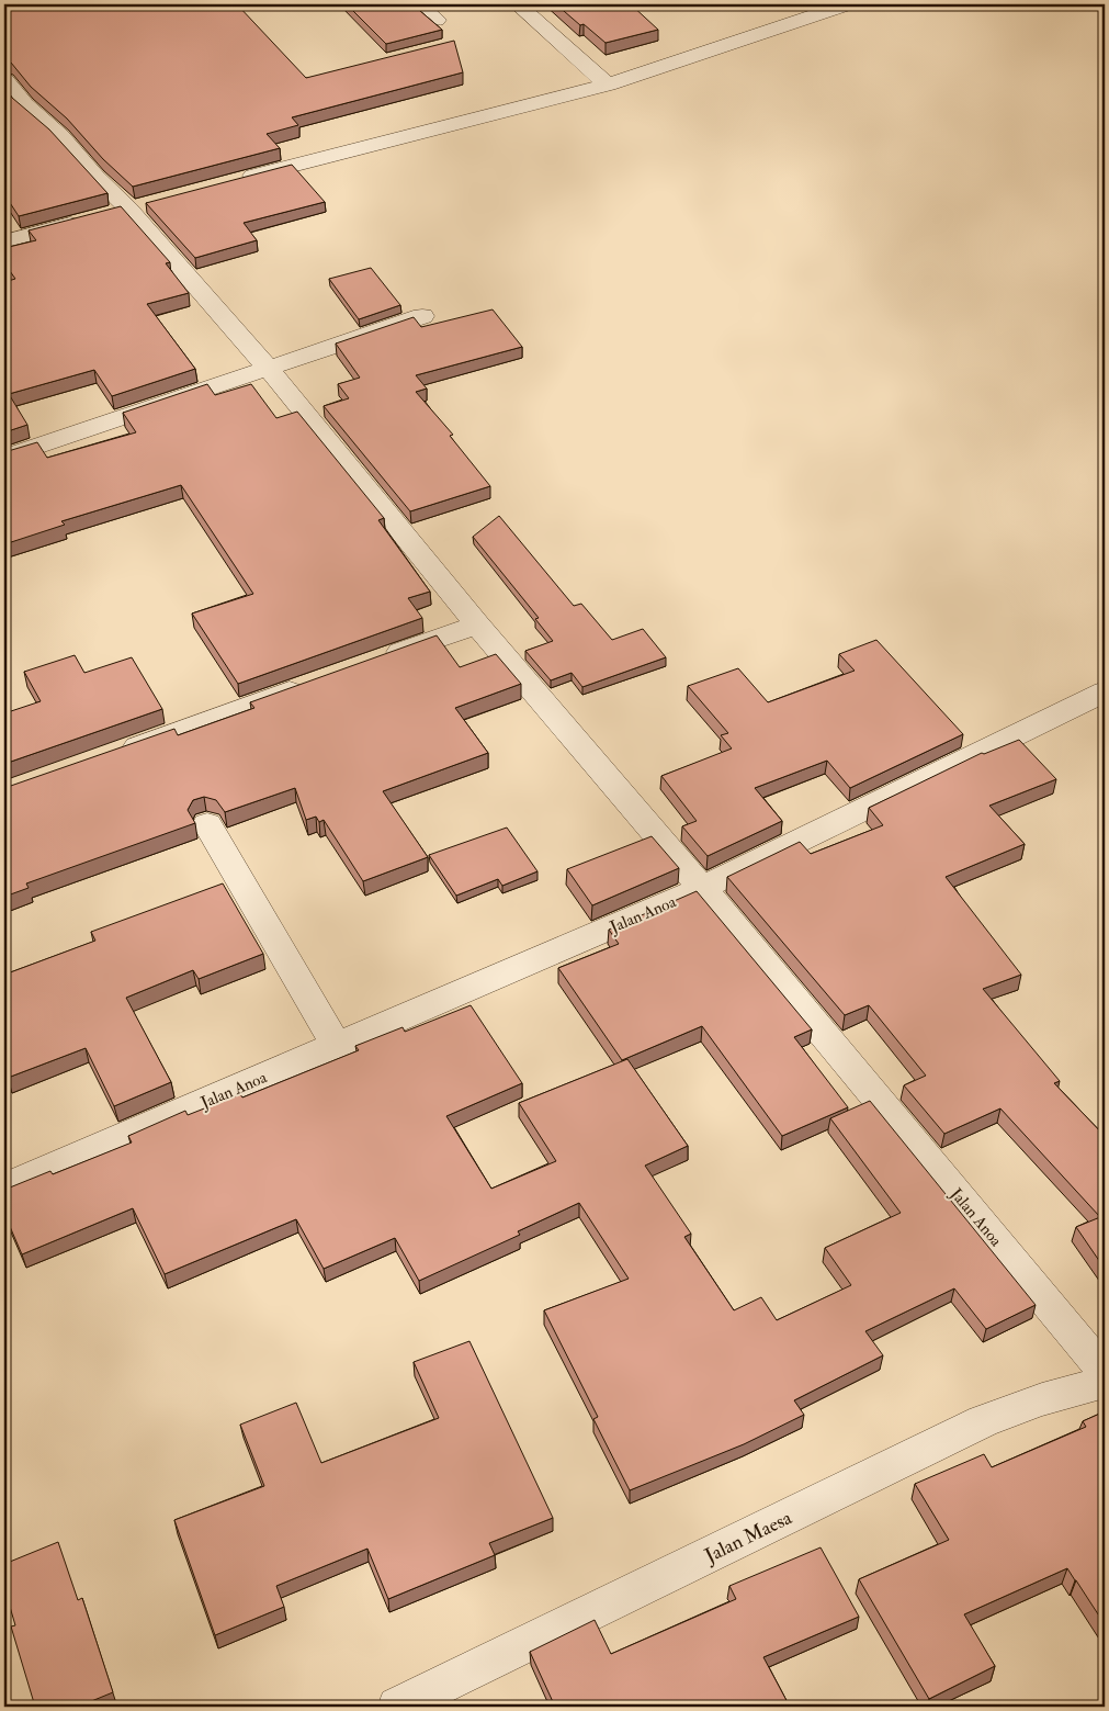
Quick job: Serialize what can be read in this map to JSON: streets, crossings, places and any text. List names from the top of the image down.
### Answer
{
  "streets": {
    "street": ["Jalan Anoa", "Jalan Maesa"]
  }
}
